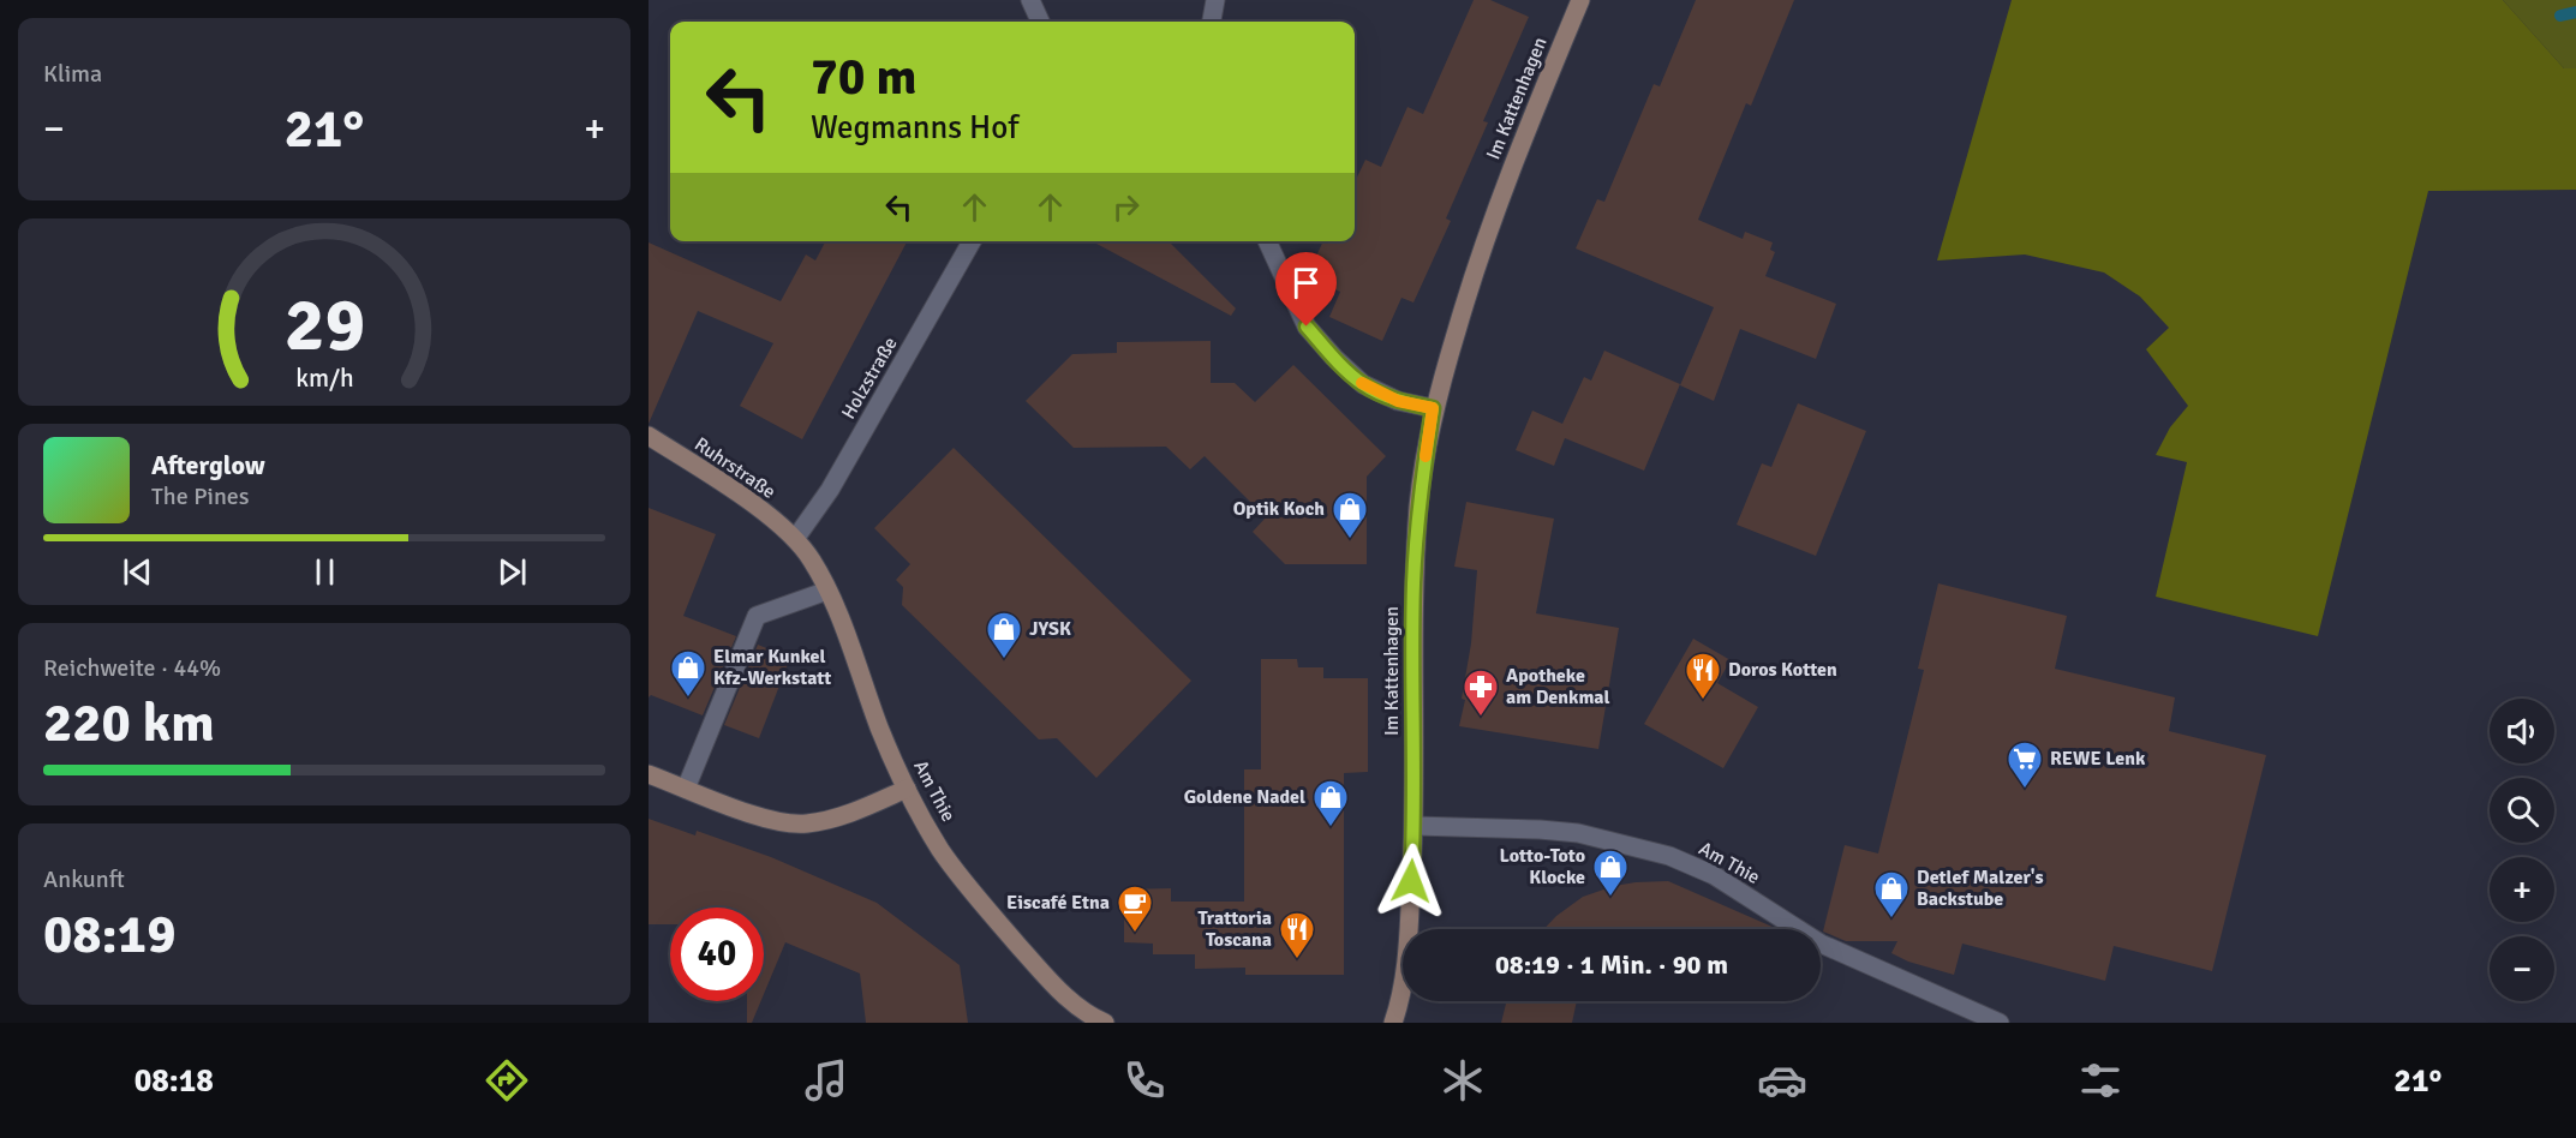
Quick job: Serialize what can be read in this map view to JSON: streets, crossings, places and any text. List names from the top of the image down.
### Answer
{
  "streets": {
    "street": [
      "Im Kattenhagen",
      "Holzstraße",
      "Ruhrstraße",
      "Am Thie"
    ]
  },
  "crossings": [
    ["Im Kattenhagen", "Am Thie"],
    ["Holzstraße", "Ruhrstraße"],
    ["Holzstraße", "Am Thie"],
    ["Ruhrstraße", "Am Thie"]
  ],
  "places": {
    "shop": [
      "Optik Koch",
      "JYSK",
      "Elmar Kunkel Kfz-Werkstatt",
      "Goldene Nadel",
      "Lotto-Toto Klocke",
      "Detlef Malzer's Backstube"
    ],
    "restaurant": ["Doros Kotten", "Trattoria Toscana"],
    "pharmacy": ["Apotheke am Denkmal"],
    "supermarket": ["REWE Lenk"],
    "cafe": ["Eiscafé Etna"]
  },
  "page": {
    "tile": [
      "Klima",
      ["Reichweite · 44%", "220 km"],
      ["Ankunft", "08:19"]
    ],
    "turn": ["70 m", "Wegmanns Hof"],
    "heat": ["−", "21°", "+"],
    "song": ["Afterglow", "The Pines"],
    "map_buttons": ["+", "−"],
    "limit": "40",
    "trip": "08:19 · 1 Min. · 90 m",
    "tabs": ["08:18", "21°"],
    "gauge": ["29", "km/h"]
  }
}
